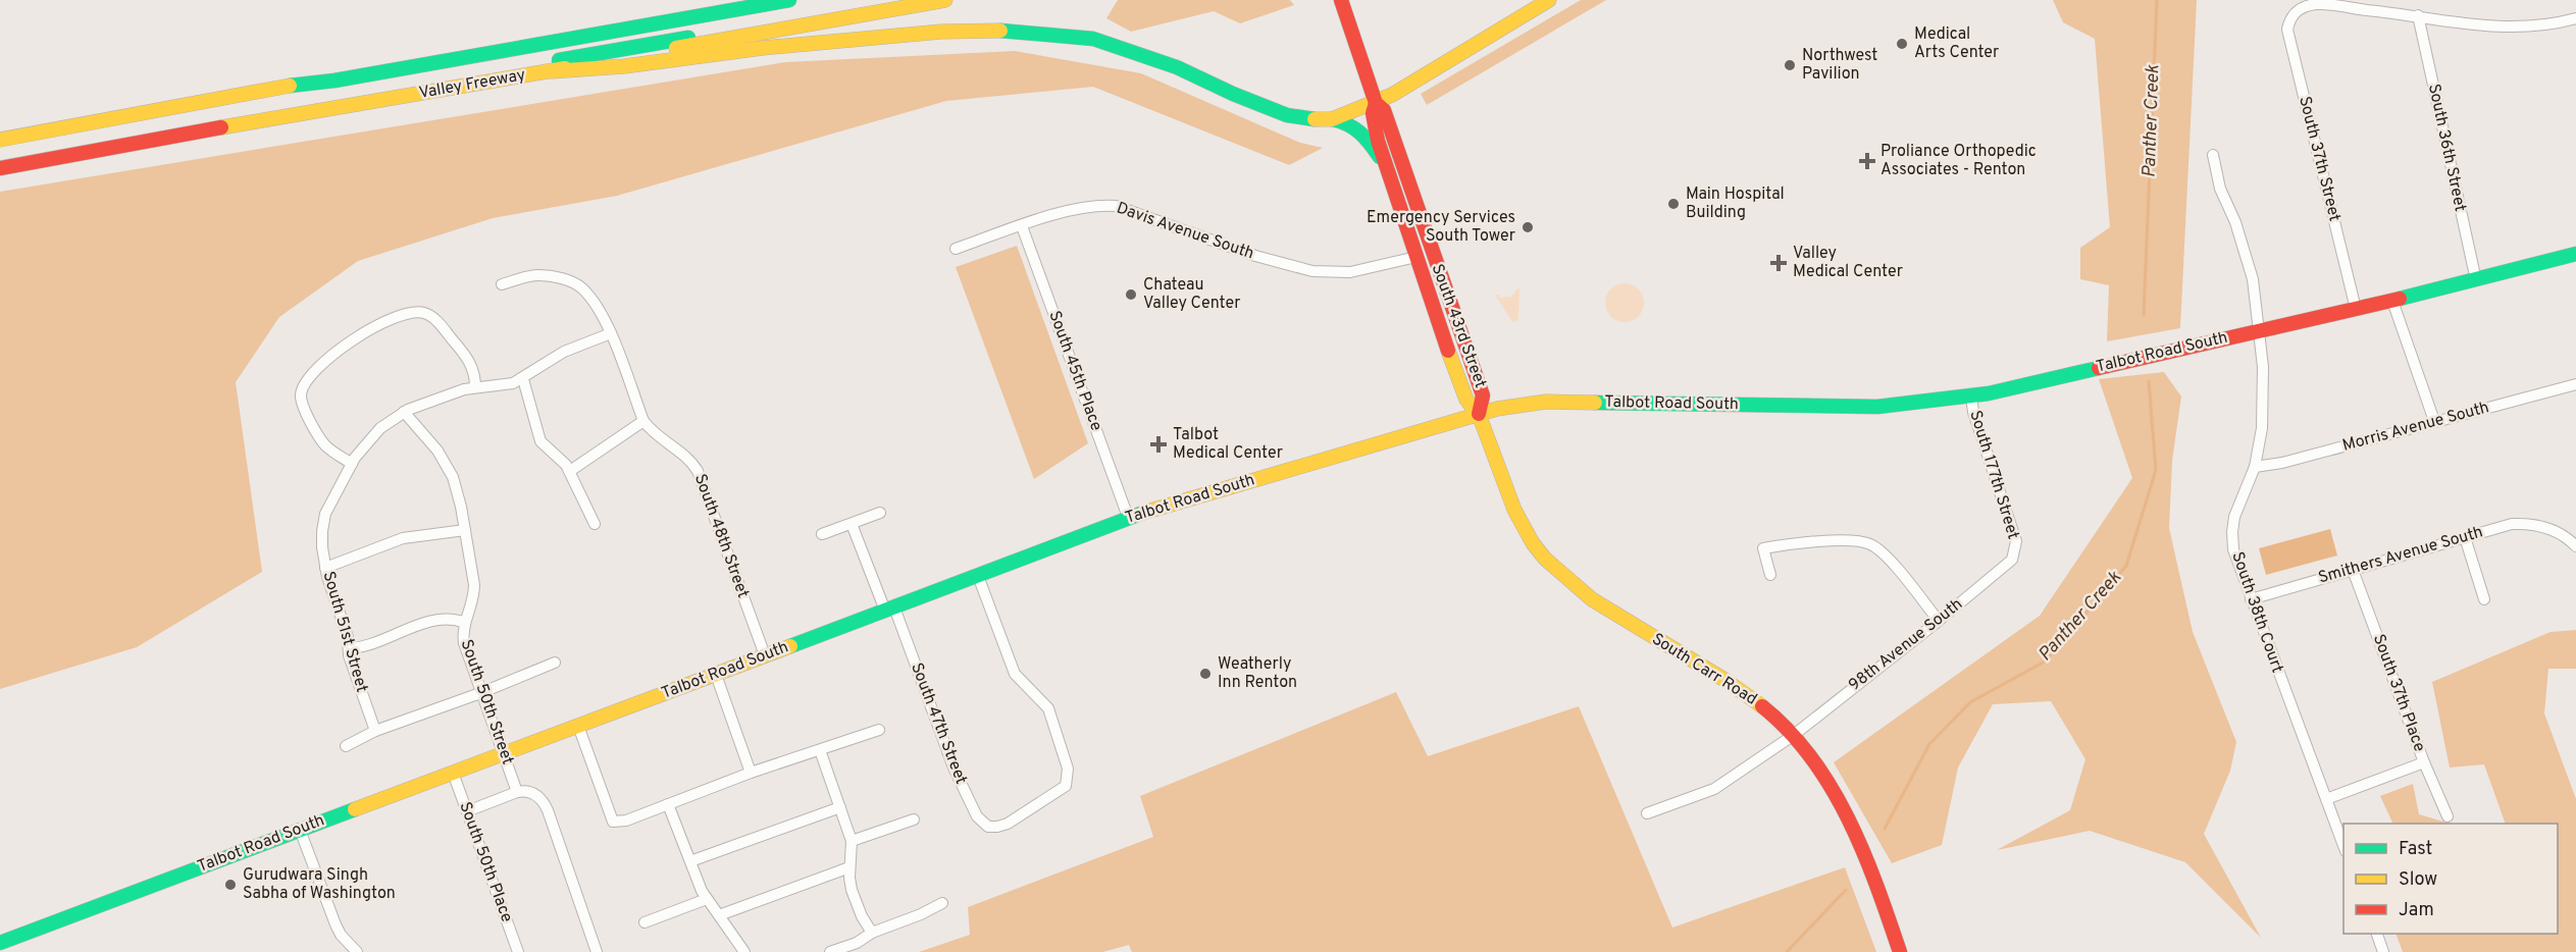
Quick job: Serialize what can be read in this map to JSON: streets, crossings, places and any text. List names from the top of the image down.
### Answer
{
  "streets": {
    "main road": [
      "Valley Freeway",
      "South 43rd Street",
      "Talbot Road South",
      "South Carr Road"
    ],
    "street": [
      "South 36th Street",
      "South 37th Street",
      "Davis Avenue South",
      "South 45th Place",
      "Morris Avenue South",
      "South 177th Street",
      "South 48th Street",
      "Smithers Avenue South",
      "South 38th Court",
      "South 51st Street",
      "98th Avenue South",
      "South 37th Place",
      "South 50th Street",
      "South 47th Street",
      "South 50th Place"
    ]
  },
  "crossings": [
    ["South 36th Street", "South 37th Street"],
    ["South 36th Street", "Talbot Road South"],
    ["South 37th Street", "Talbot Road South"],
    ["Davis Avenue South", "South 43rd Street"],
    ["Davis Avenue South", "South 45th Place"],
    ["South 43rd Street", "Talbot Road South"],
    ["South 43rd Street", "South Carr Road"],
    ["Talbot Road South", "South 45th Place"],
    ["Talbot Road South", "South 177th Street"],
    ["Talbot Road South", "South 48th Street"],
    ["Talbot Road South", "South 38th Court"],
    ["Talbot Road South", "South Carr Road"],
    ["Talbot Road South", "South 50th Street"],
    ["Talbot Road South", "South 47th Street"],
    ["Talbot Road South", "South 50th Place"],
    ["Morris Avenue South", "South 38th Court"],
    ["South 177th Street", "98th Avenue South"],
    ["Smithers Avenue South", "South 38th Court"],
    ["Smithers Avenue South", "South 37th Place"],
    ["98th Avenue South", "South Carr Road"]
  ],
  "water": ["Panther Creek"],
  "places": {
    "other": [
      "Medical Arts Center",
      "Northwest Pavilion",
      "Main Hospital Building",
      "Emergency Services South Tower",
      "Chateau Valley Center",
      "Weatherly Inn Renton",
      "Gurudwara Singh Sabha of Washington"
    ],
    "health": ["Proliance Orthopedic Associates - Renton", "Valley Medical Center", "Talbot Medical Center"]
  },
  "legend": ["Fast", "Slow", "Jam"]
}
